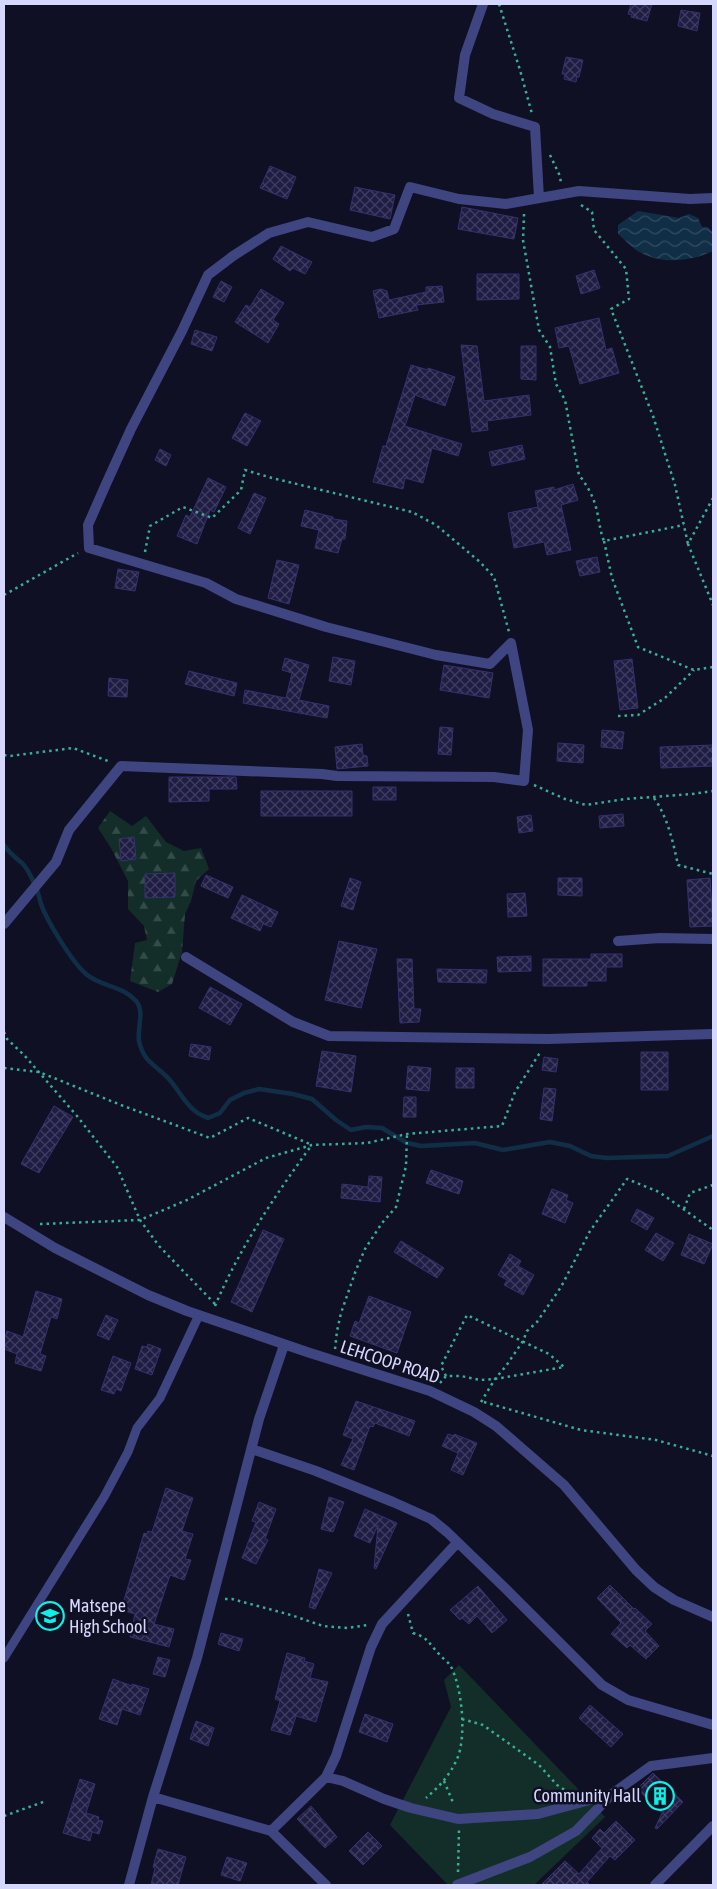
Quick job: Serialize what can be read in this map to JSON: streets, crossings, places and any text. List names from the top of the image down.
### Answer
{
  "streets": {
    "street": ["LEHCOOP ROAD"]
  },
  "places": {
    "school or university": ["Matsepe High School"],
    "building": ["Community Hall"]
  }
}
